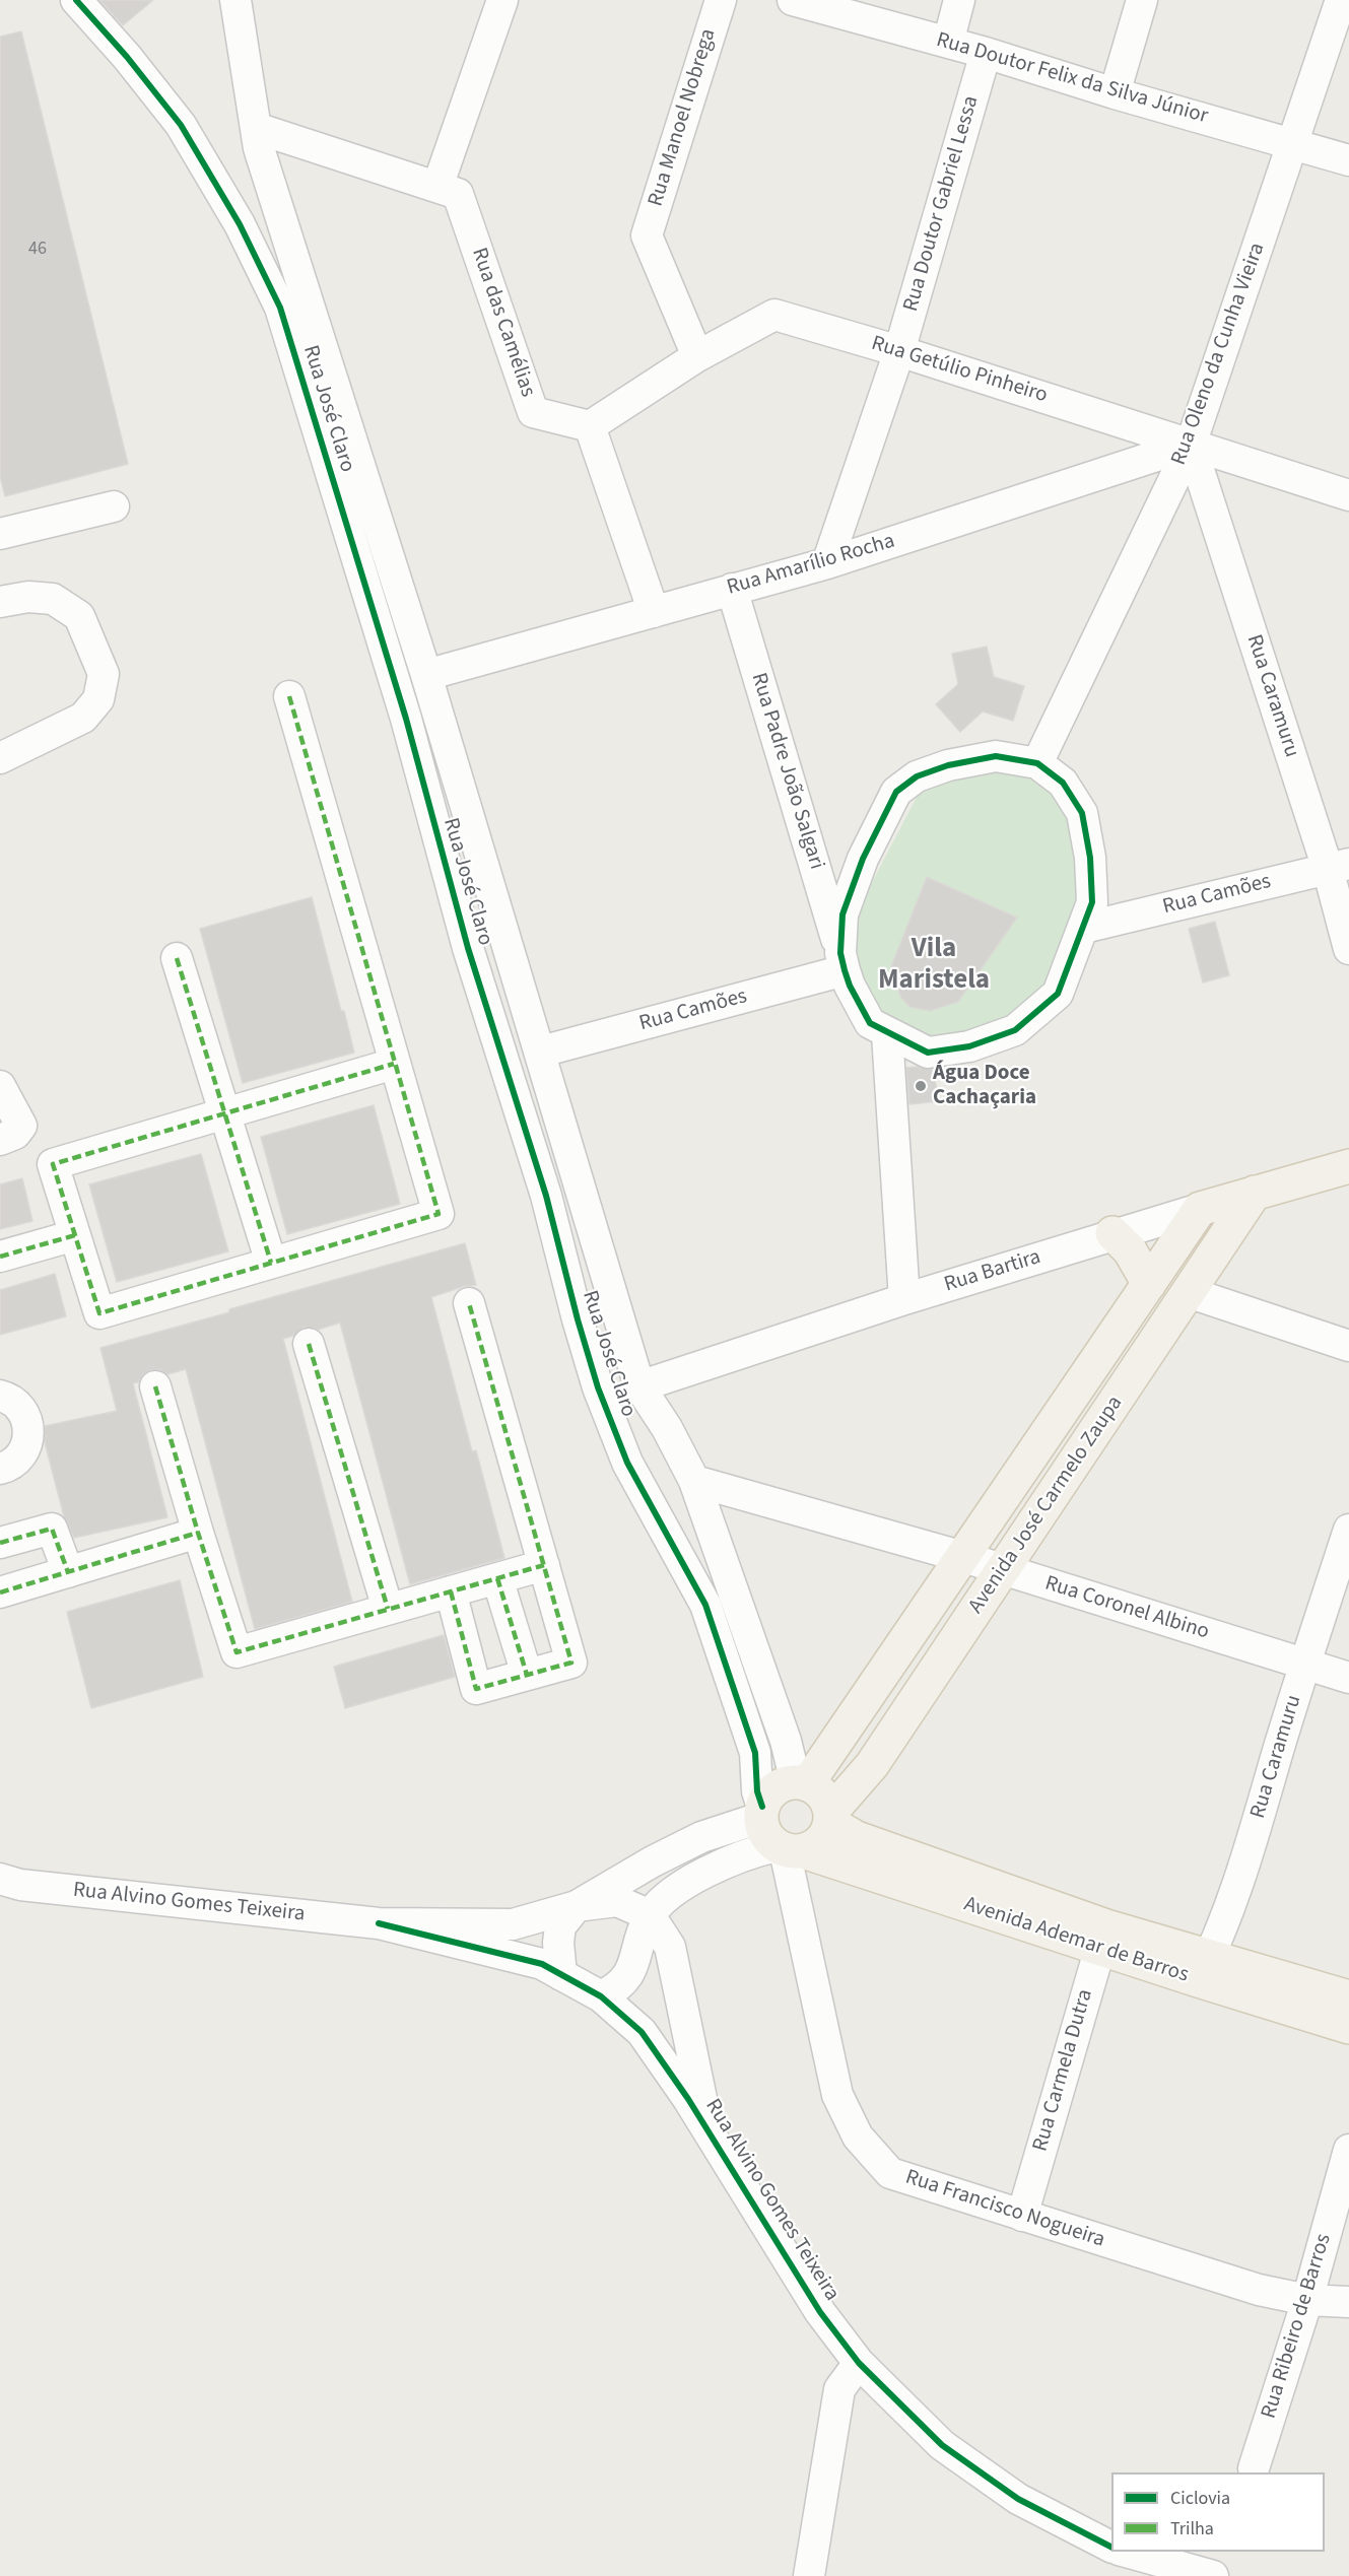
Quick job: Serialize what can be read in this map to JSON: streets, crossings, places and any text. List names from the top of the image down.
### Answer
{
  "streets": {
    "main road": ["Rua Bartira", "Avenida José Carmelo Zaupa", "Avenida Ademar de Barros"],
    "street": [
      "Rua Doutor Felix da Silva Júnior",
      "Rua Manoel Nobrega",
      "Rua Doutor Gabriel Lessa",
      "Rua das Camélias",
      "Rua Oleno da Cunha Vieira",
      "Rua Getúlio Pinheiro",
      "Rua José Claro",
      "Rua Amarílio Rocha",
      "Rua Caramuru",
      "Rua Padre João Salgari",
      "Rua Camões",
      "Rua Coronel Albino",
      "Rua Alvino Gomes Teixeira",
      "Rua Carmela Dutra",
      "Rua Francisco Nogueira",
      "Rua Ribeiro de Barros"
    ]
  },
  "crossings": [
    ["Rua Doutor Felix da Silva Júnior", "Rua Doutor Gabriel Lessa"],
    ["Rua Doutor Felix da Silva Júnior", "Rua Oleno da Cunha Vieira"],
    ["Rua Manoel Nobrega", "Rua Getúlio Pinheiro"],
    ["Rua Doutor Gabriel Lessa", "Rua Getúlio Pinheiro"],
    ["Rua Doutor Gabriel Lessa", "Rua Amarílio Rocha"],
    ["Rua das Camélias", "Rua Getúlio Pinheiro"],
    ["Rua das Camélias", "Rua José Claro"],
    ["Rua Oleno da Cunha Vieira", "Rua Getúlio Pinheiro"],
    ["Rua Oleno da Cunha Vieira", "Rua Amarílio Rocha"],
    ["Rua Oleno da Cunha Vieira", "Rua Caramuru"],
    ["Rua Oleno da Cunha Vieira", "Rua Padre João Salgari"],
    ["Rua Getúlio Pinheiro", "Rua Amarílio Rocha"],
    ["Rua Getúlio Pinheiro", "Rua Caramuru"],
    ["Rua José Claro", "Rua Amarílio Rocha"],
    ["Rua José Claro", "Rua Camões"],
    ["Rua José Claro", "Rua Bartira"],
    ["Rua José Claro", "Avenida José Carmelo Zaupa"],
    ["Rua José Claro", "Rua Coronel Albino"],
    ["Rua José Claro", "Avenida Ademar de Barros"],
    ["Rua José Claro", "Rua Francisco Nogueira"],
    ["Rua Amarílio Rocha", "Rua Caramuru"],
    ["Rua Amarílio Rocha", "Rua Padre João Salgari"],
    ["Rua Caramuru", "Rua Camões"],
    ["Rua Caramuru", "Rua Coronel Albino"],
    ["Rua Caramuru", "Avenida Ademar de Barros"],
    ["Rua Padre João Salgari", "Rua Camões"],
    ["Rua Bartira", "Avenida José Carmelo Zaupa"],
    ["Avenida José Carmelo Zaupa", "Rua Coronel Albino"],
    ["Avenida José Carmelo Zaupa", "Avenida Ademar de Barros"],
    ["Avenida José Carmelo Zaupa", "Rua Francisco Nogueira"],
    ["Avenida Ademar de Barros", "Rua Carmela Dutra"],
    ["Avenida Ademar de Barros", "Rua Francisco Nogueira"],
    ["Rua Carmela Dutra", "Rua Francisco Nogueira"],
    ["Rua Francisco Nogueira", "Rua Ribeiro de Barros"]
  ],
  "districts": ["Vila Maristela"],
  "places": ["Água Doce Cachaçaria"],
  "house_numbers": ["46"],
  "legend": ["Ciclovia", "Trilha"]
}
